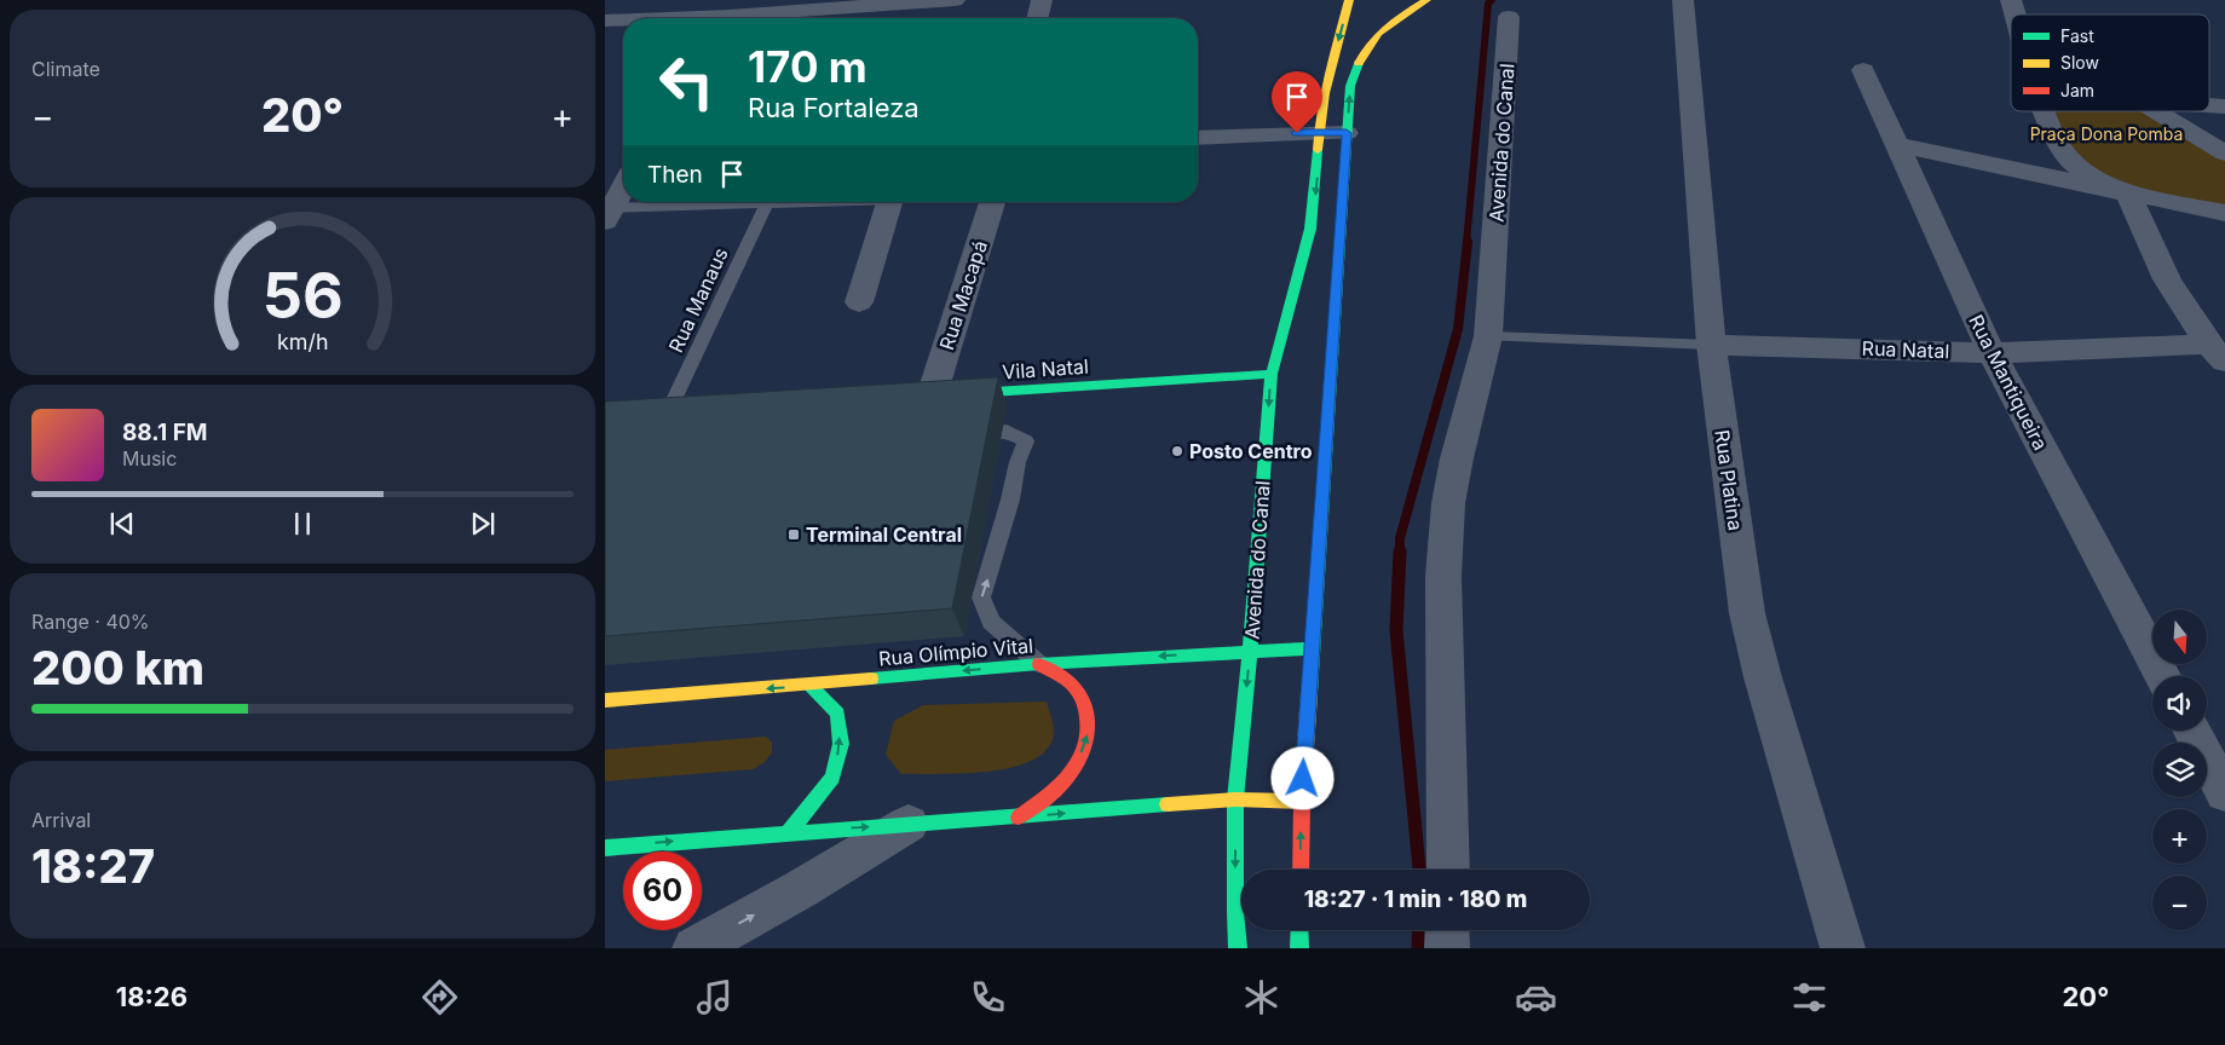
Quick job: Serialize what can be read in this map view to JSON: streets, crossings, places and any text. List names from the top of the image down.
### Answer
{
  "streets": {
    "main road": ["Avenida do Canal", "Vila Natal", "Rua Olímpio Vital"],
    "street": [
      "Rua Macapá",
      "Rua Natal",
      "Rua Mantiqueira",
      "Rua Platina"
    ],
    "lane": ["Rua Manaus"]
  },
  "crossings": [
    ["Avenida do Canal", "Vila Natal"],
    ["Avenida do Canal", "Rua Olímpio Vital"],
    ["Rua Macapá", "Vila Natal"],
    ["Rua Natal", "Rua Mantiqueira"],
    ["Rua Natal", "Rua Platina"]
  ],
  "one_way": ["Rua Olímpio Vital"],
  "parks": ["Praça Dona Pomba"],
  "places": {
    "other": ["Posto Centro"],
    "transit": ["Terminal Central"]
  },
  "legend": ["Fast", "Slow", "Jam"],
  "north": "bottom",
  "page": {
    "tile": [
      "Climate",
      ["Range · 40%", "200 km"],
      ["Arrival", "18:27"]
    ],
    "turn": ["170 m", "Rua Fortaleza"],
    "heat": ["−", "20°", "+"],
    "then": "Then",
    "song": ["88.1 FM", "Music"],
    "map_buttons": ["+", "−"],
    "limit": "60",
    "trip": "18:27 · 1 min · 180 m",
    "tabs": ["18:26", "20°"],
    "gauge": ["56", "km/h"]
  }
}
